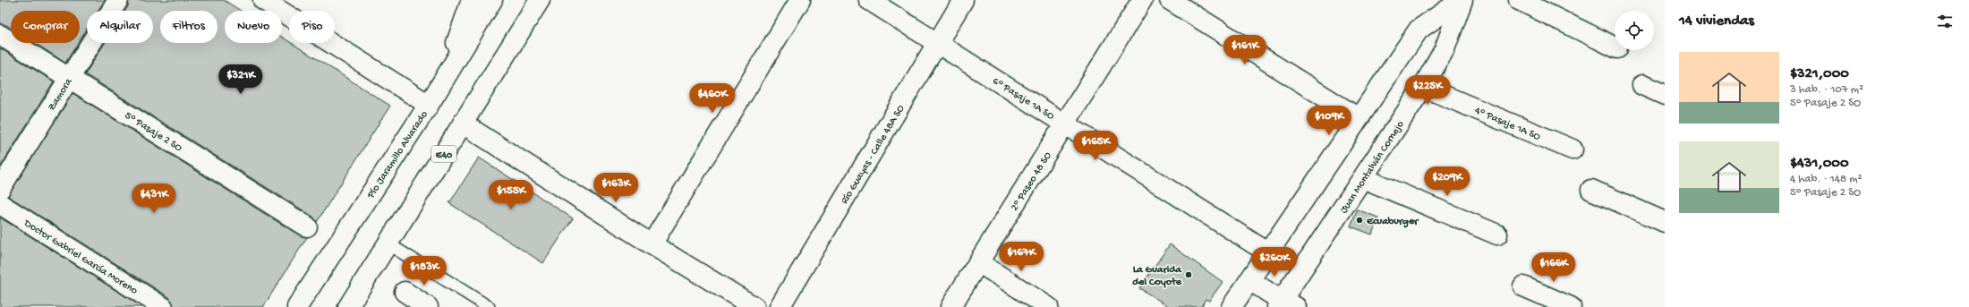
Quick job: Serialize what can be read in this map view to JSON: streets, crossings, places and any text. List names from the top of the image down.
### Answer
{
  "streets": {
    "main road": [
      "Zamora",
      "6° Pasaje 1A SO",
      "4° Pasaje 1A SO",
      "5° Pasaje 2 SO",
      "Pío Jaramillo Alvarado",
      "E40",
      "Río Guayas - Calle 48A SO",
      "Juan Montalván Cornejo",
      "2° Paseo 48 SO",
      "Doctor Gabriel García Moreno"
    ]
  },
  "crossings": [
    ["Zamora", "5° Pasaje 2 SO"],
    ["6° Pasaje 1A SO", "Río Guayas - Calle 48A SO"],
    ["6° Pasaje 1A SO", "Juan Montalván Cornejo"],
    ["6° Pasaje 1A SO", "2° Paseo 48 SO"],
    ["4° Pasaje 1A SO", "Juan Montalván Cornejo"]
  ],
  "places": ["Ecuaburger", "La Guarida del Coyote"],
  "page": {
    "heading": "14 viviendas",
    "chip": [
      "Comprar",
      "Alquilar",
      "Filtros",
      "Nuevo",
      "Piso"
    ],
    "price": [
      "$161K",
      "$321K",
      "$225K",
      "$460K",
      "$109K",
      "$165K",
      "$209K",
      "$163K",
      "$155K",
      "$431K",
      "$167K",
      "$260K",
      "$166K",
      "$183K"
    ],
    "list": [
      {
        "name": "$321,000",
        "note": "3 hab. · 107 m² · 5° Pasaje 2 SO"
      },
      {
        "name": "$431,000",
        "note": "4 hab. · 148 m² · 5° Pasaje 2 SO"
      }
    ]
  }
}
